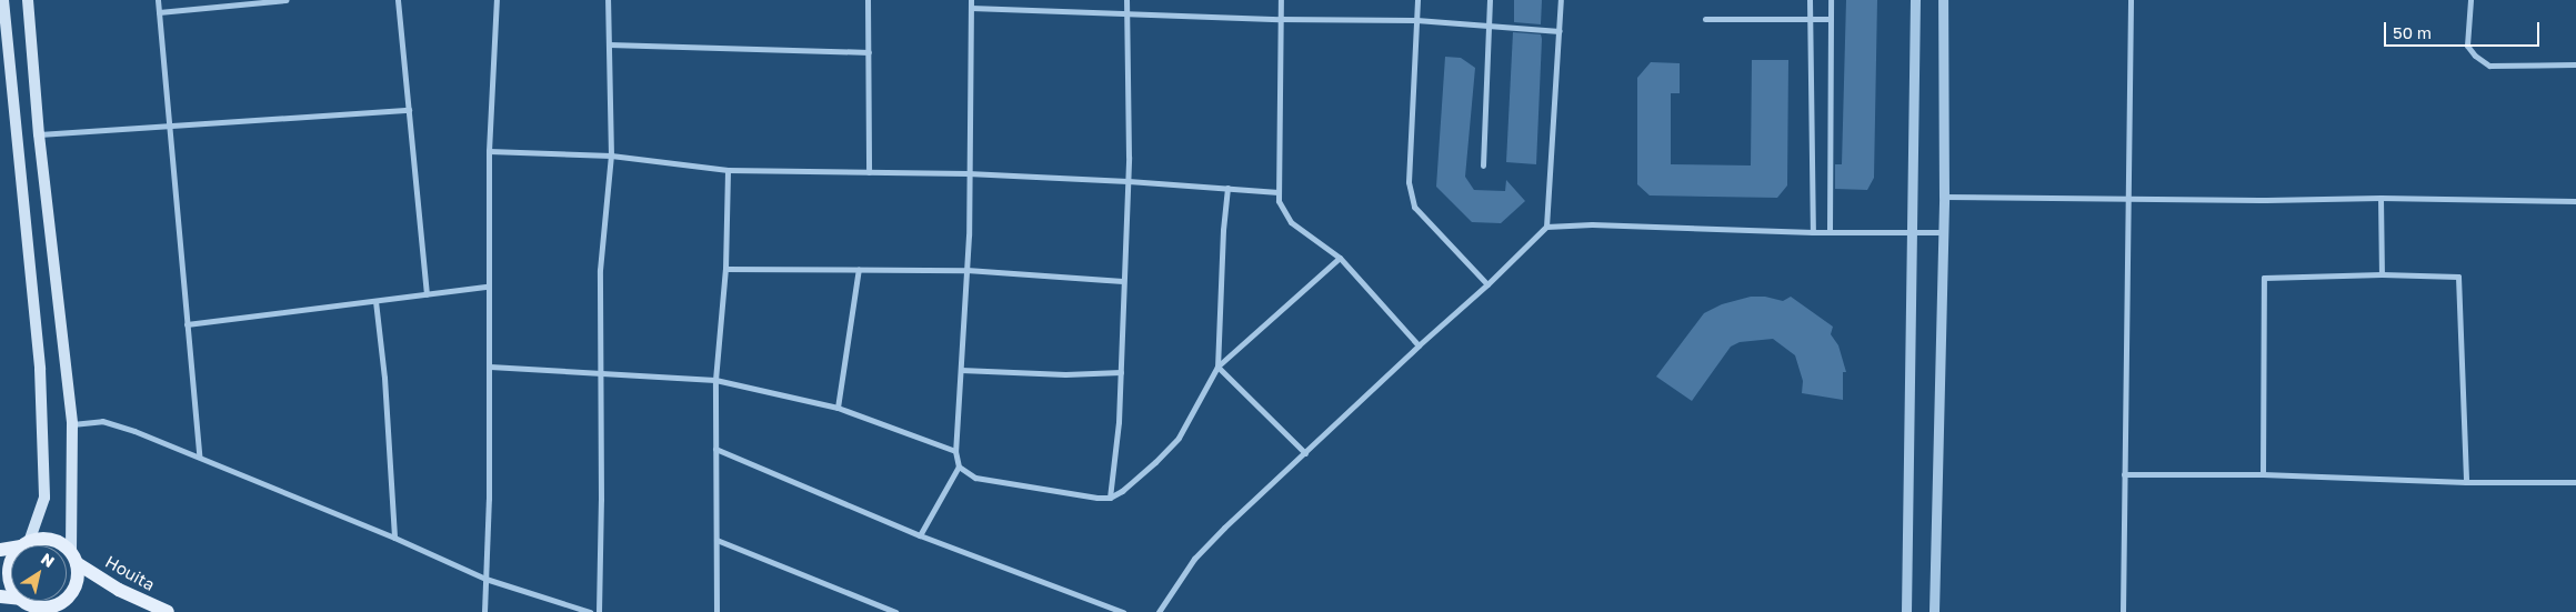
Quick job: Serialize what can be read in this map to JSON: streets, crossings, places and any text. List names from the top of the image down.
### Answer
{
  "streets": {
    "main road": ["Houita"]
  },
  "scale_bar": "50 m",
  "north": "top right"
}
